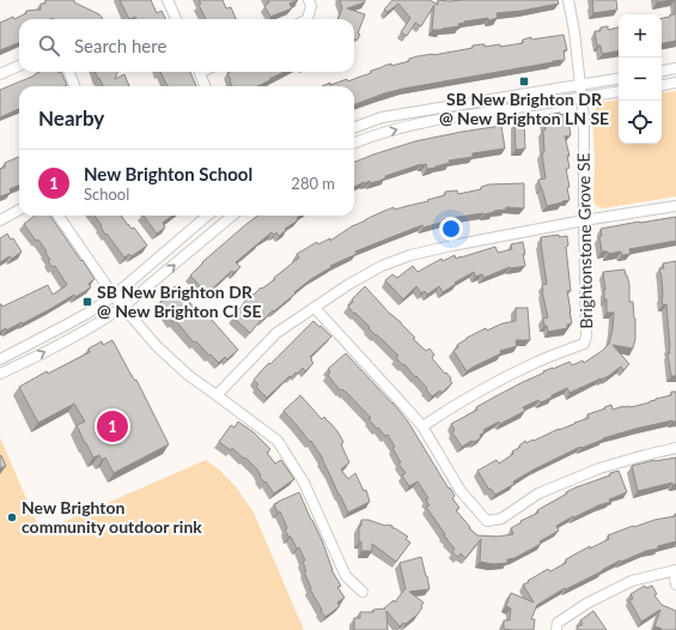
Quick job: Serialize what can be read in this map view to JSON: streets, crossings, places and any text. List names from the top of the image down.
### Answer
{
  "streets": {
    "street": ["Brightonstone Grove SE"]
  },
  "places": {
    "transit": ["SB New Brighton DR @ New Brighton LN SE", "SB New Brighton DR @ New Brighton CI SE"],
    "other": ["New Brighton community outdoor rink"]
  },
  "page": {
    "map_buttons": ["+", "−"],
    "search": "Search here",
    "heading": "Nearby",
    "list": [
      {
        "mark": "1",
        "name": "New Brighton School",
        "note": "School",
        "value": "280 m"
      }
    ],
    "pins": "1"
  }
}
